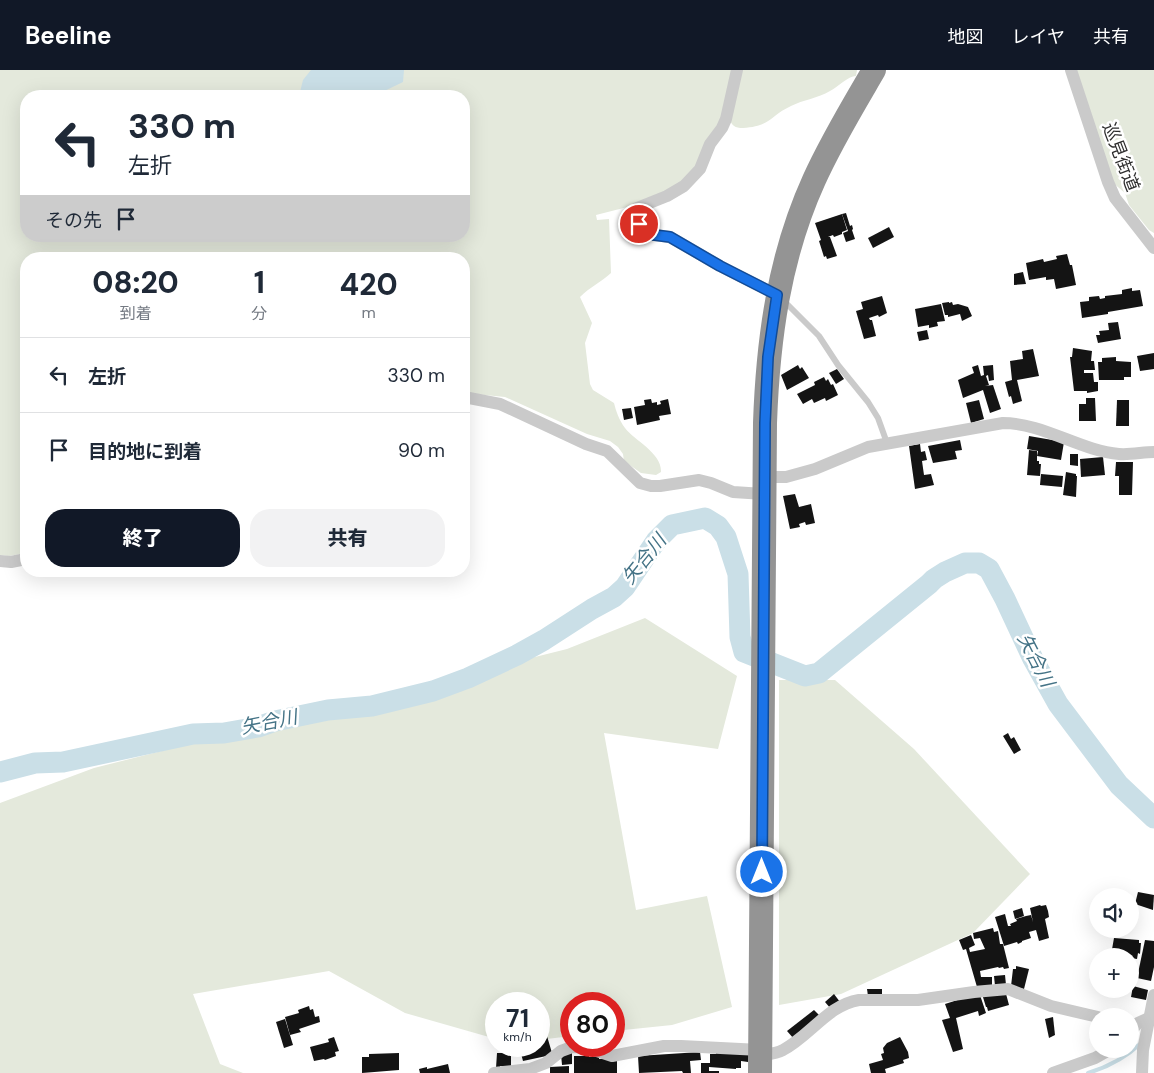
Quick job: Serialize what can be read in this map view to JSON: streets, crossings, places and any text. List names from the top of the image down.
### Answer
{
  "streets": {
    "street": ["巡見街道"]
  },
  "water": ["矢合川"],
  "page": {
    "header": "Beeline",
    "nav": ["地図", "レイヤ", "共有"],
    "turn": ["330 m", "左折"],
    "then": "その先",
    "eta": [
      "08:20",
      "到着",
      "1",
      "分",
      "420",
      "m"
    ],
    "list": [
      {
        "name": "左折",
        "value": "330 m"
      },
      {
        "name": "目的地に到着",
        "value": "90 m"
      }
    ],
    "buttons": ["終了", "共有"],
    "map_buttons": ["+", "−"],
    "speed": "71 km/h",
    "limit": "80"
  }
}
